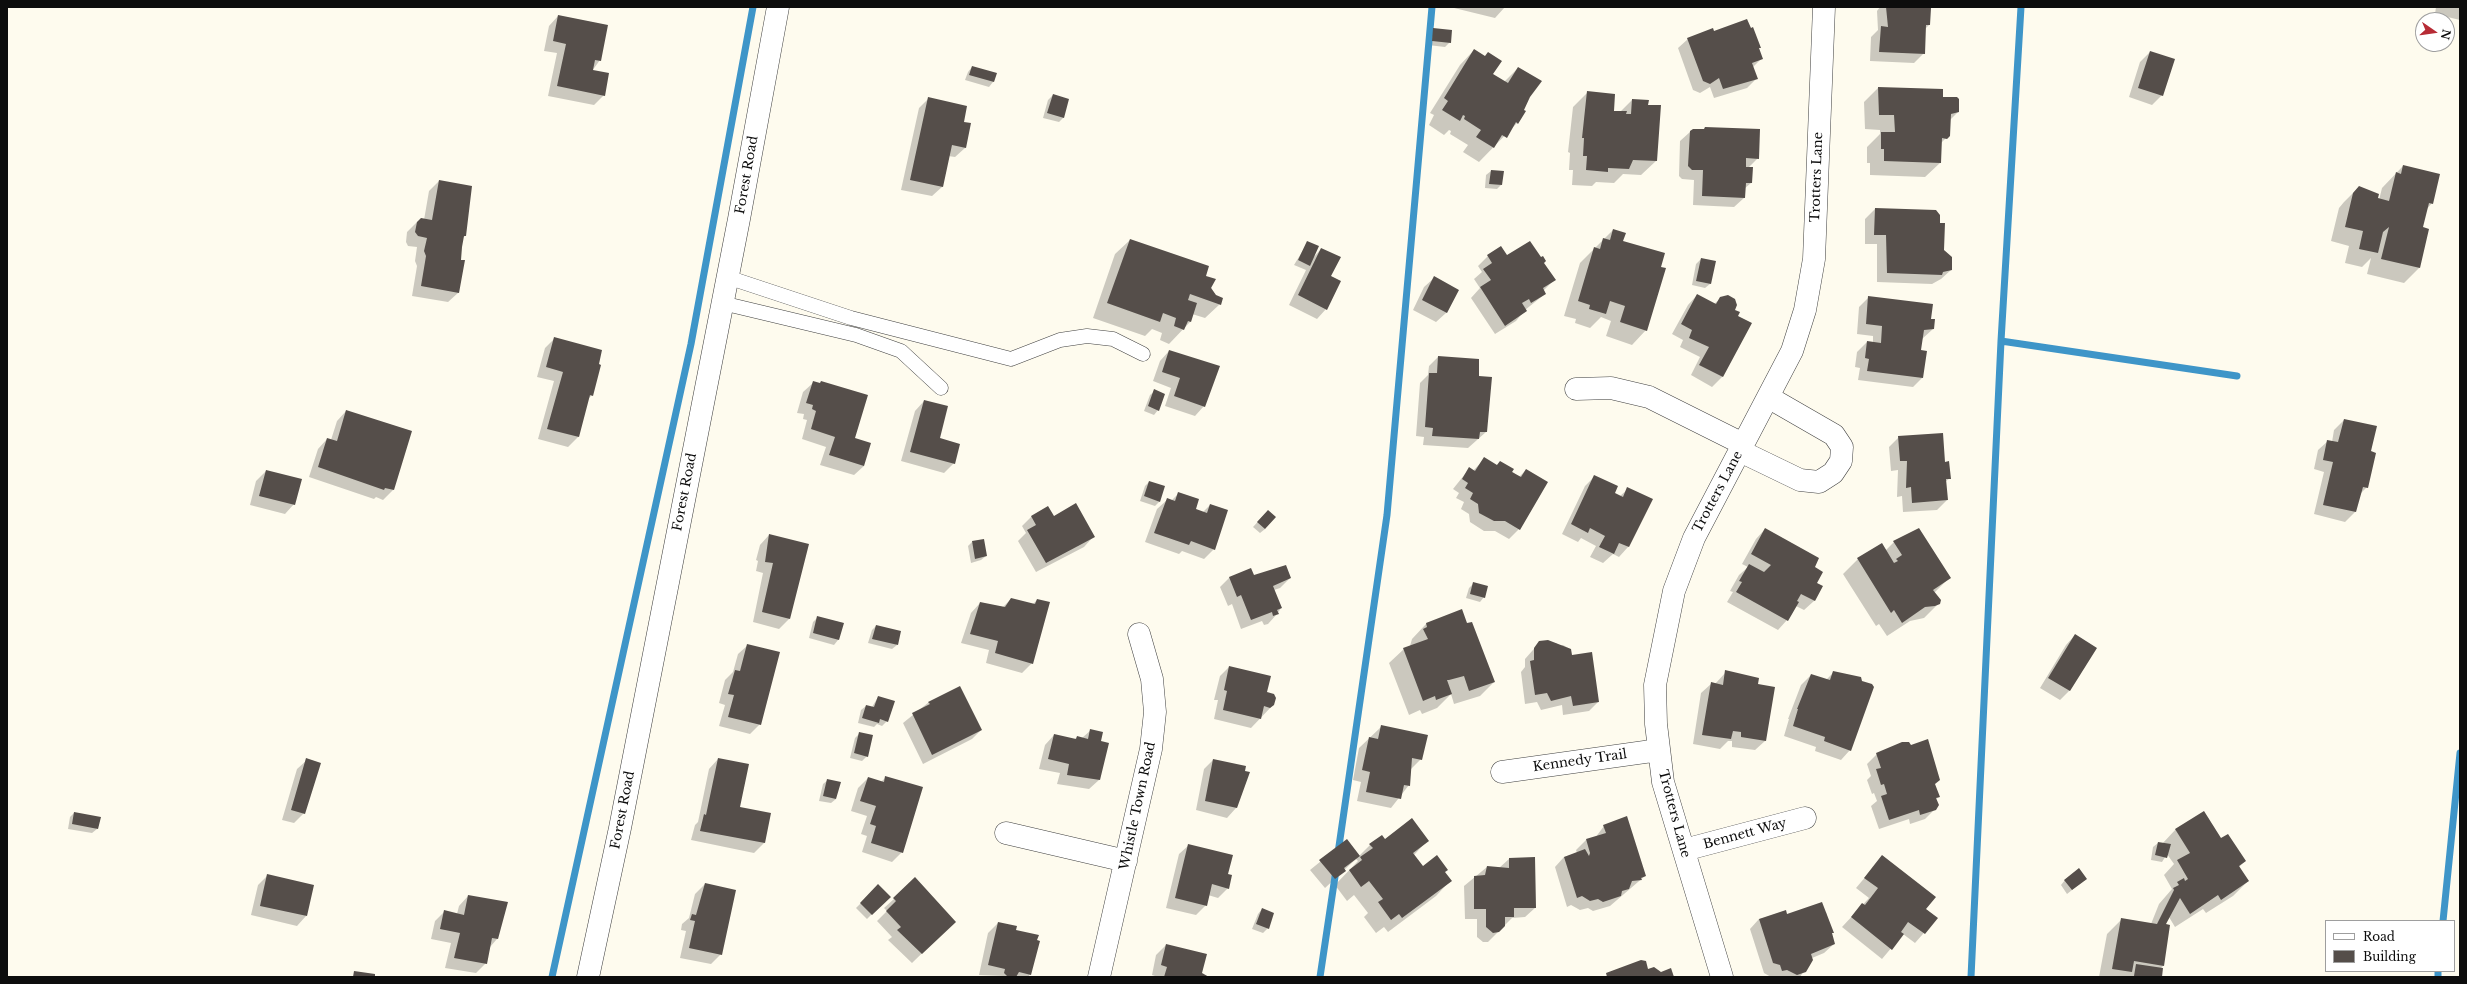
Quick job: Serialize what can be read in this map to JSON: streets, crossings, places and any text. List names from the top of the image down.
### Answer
{
  "streets": {
    "street": [
      "Forest Road",
      "Trotters Lane",
      "Kennedy Trail",
      "Whistle Town Road",
      "Bennett Way"
    ]
  },
  "crossings": [
    ["Trotters Lane", "Kennedy Trail"],
    ["Trotters Lane", "Bennett Way"]
  ],
  "legend": ["Road", "Building"],
  "north": "right"
}
